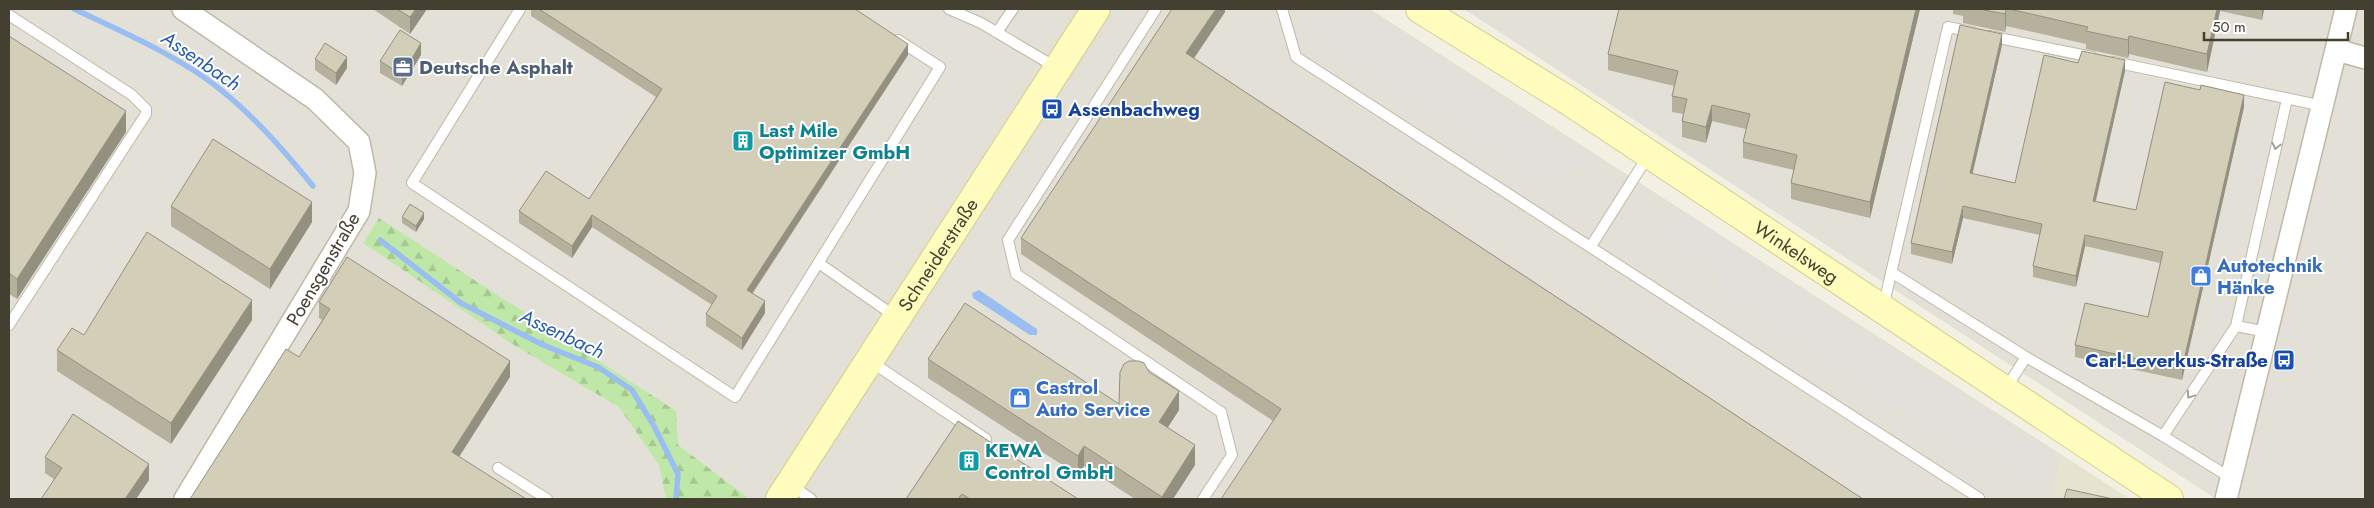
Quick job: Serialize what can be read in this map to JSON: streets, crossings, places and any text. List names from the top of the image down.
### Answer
{
  "streets": {
    "street": ["Winkelsweg", "Schneiderstraße", "Poensgenstraße"]
  },
  "water": ["Assenbach"],
  "places": {
    "office": ["Deutsche Asphalt"],
    "bus stop": ["Assenbachweg", "Carl-Leverkus-Straße"],
    "building": ["Last Mile Optimizer GmbH", "KEWA Control GmbH"],
    "shop": ["Autotechnik Hänke", "Castrol Auto Service"]
  },
  "scale_bar": "50 m"
}
